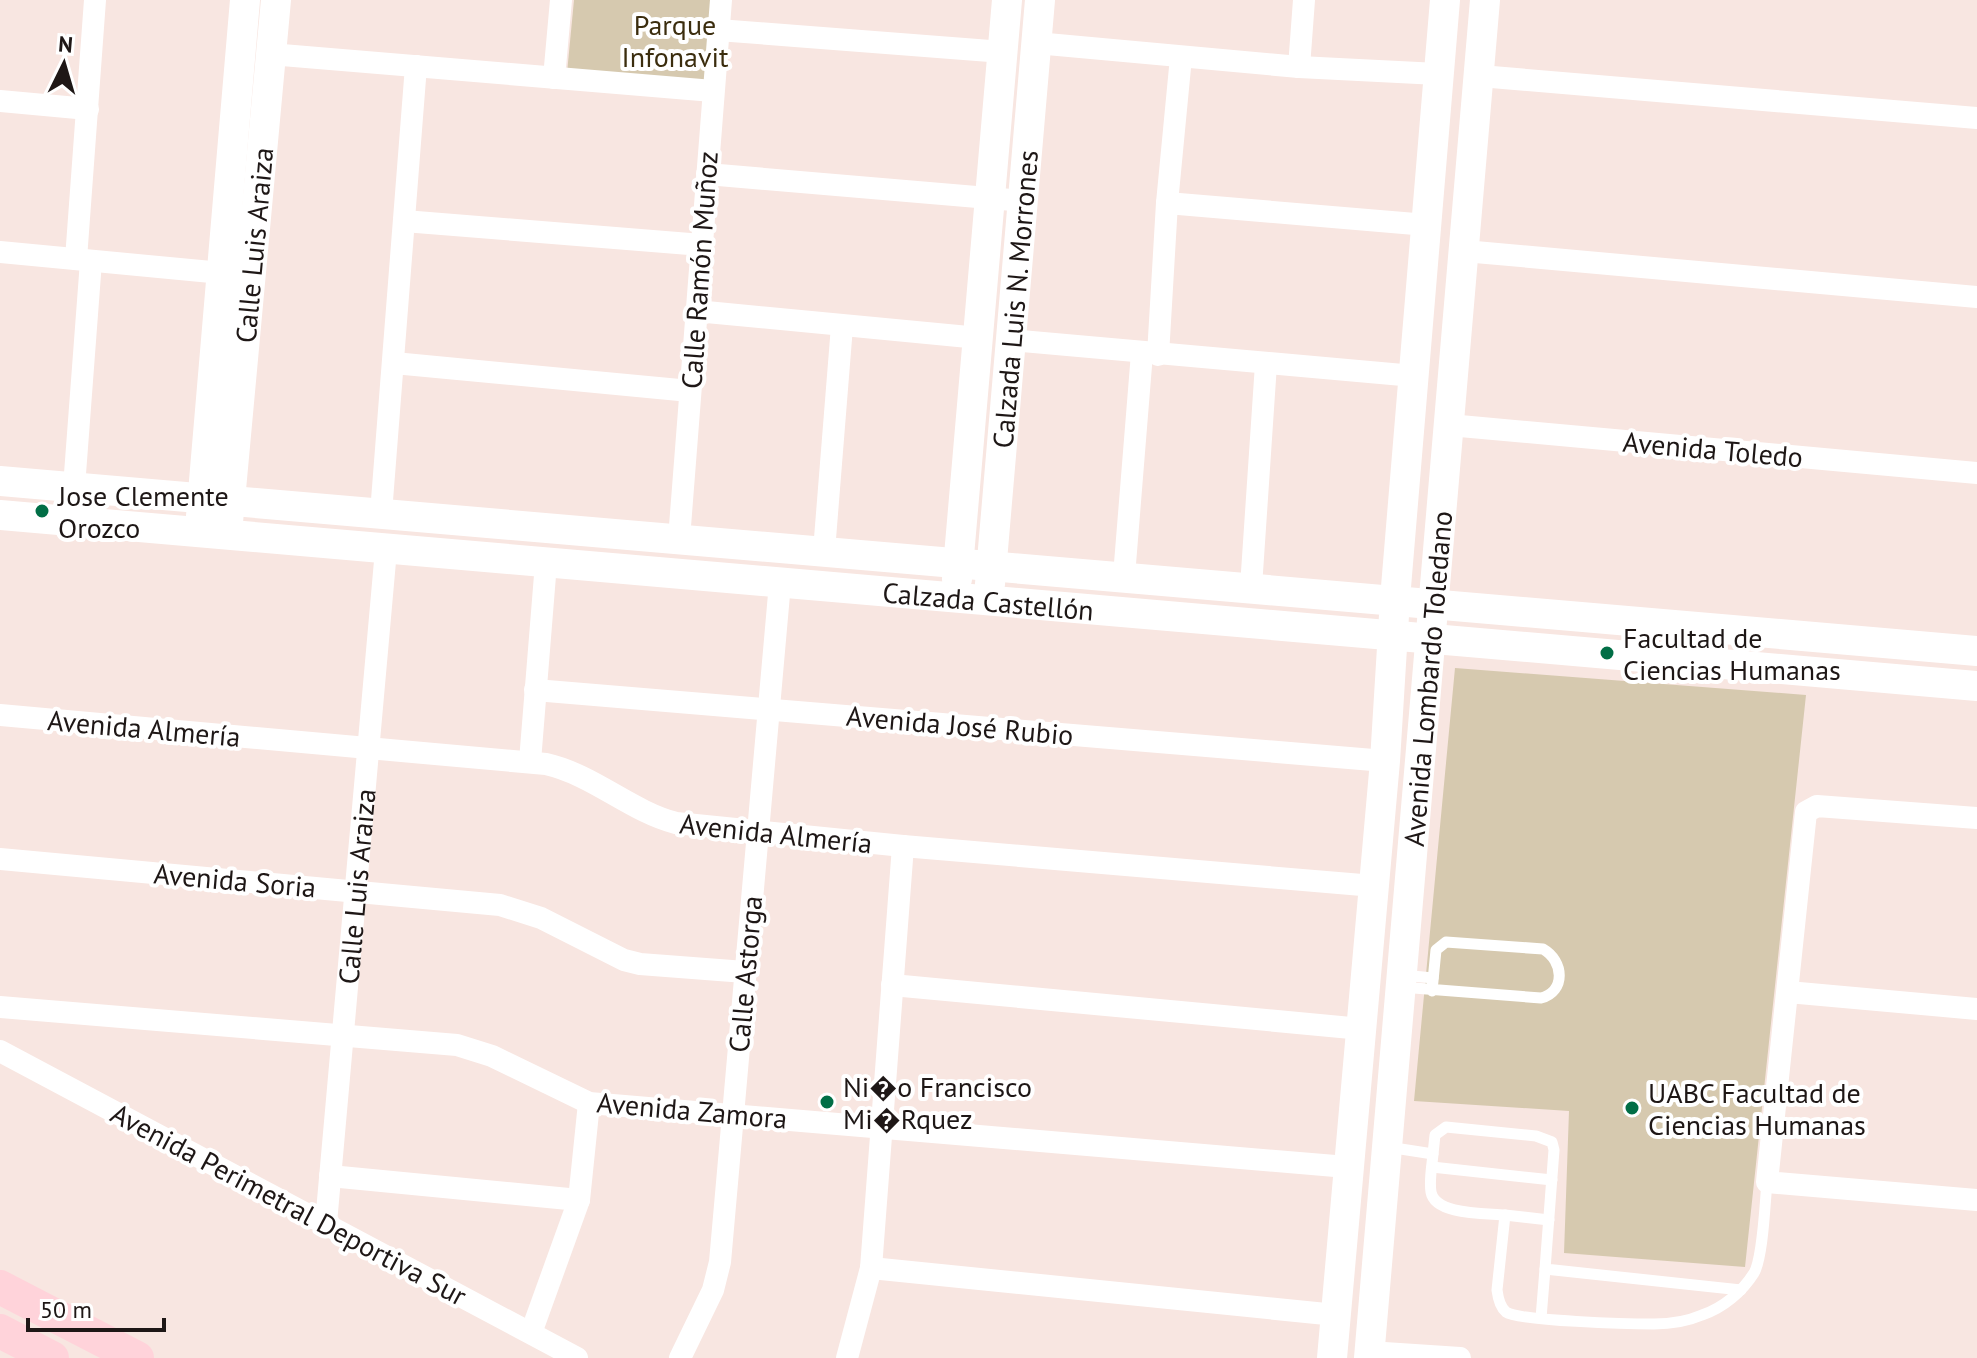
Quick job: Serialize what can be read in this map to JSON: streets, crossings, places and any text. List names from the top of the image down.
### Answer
{
  "streets": {
    "main road": [
      "Calle Luis Araiza",
      "Calzada Luis N. Morrones",
      "Calzada Castellón",
      "Avenida Lombardo Toledano"
    ],
    "street": [
      "Calle Ramón Muñoz",
      "Avenida Toledo",
      "Avenida José Rubio",
      "Avenida Almería",
      "Avenida Soria",
      "Calle Astorga",
      "Avenida Zamora",
      "Avenida Perimetral Deportiva Sur"
    ]
  },
  "crossings": [
    ["Calle Luis Araiza", "Calzada Castellón"],
    ["Calle Luis Araiza", "Avenida Almería"],
    ["Calle Luis Araiza", "Avenida Soria"],
    ["Calle Luis Araiza", "Avenida Zamora"],
    ["Calle Luis Araiza", "Avenida Perimetral Deportiva Sur"],
    ["Calle Ramón Muñoz", "Calzada Castellón"],
    ["Calzada Luis N. Morrones", "Calzada Castellón"],
    ["Avenida Toledo", "Avenida Lombardo Toledano"],
    ["Calzada Castellón", "Avenida Lombardo Toledano"],
    ["Calzada Castellón", "Calle Astorga"],
    ["Avenida Lombardo Toledano", "Avenida José Rubio"],
    ["Avenida Lombardo Toledano", "Avenida Almería"],
    ["Avenida Lombardo Toledano", "Avenida Zamora"],
    ["Avenida José Rubio", "Calle Astorga"],
    ["Avenida Almería", "Calle Astorga"],
    ["Avenida Soria", "Calle Astorga"],
    ["Calle Astorga", "Avenida Zamora"]
  ],
  "parks": ["Parque Infonavit"],
  "places": [
    "Jose Clemente Orozco",
    "Facultad de Ciencias Humanas",
    "Ni�o Francisco Mi�Rquez",
    "UABC Facultad de Ciencias Humanas"
  ],
  "scale_bar": "50 m",
  "north": "top"
}
